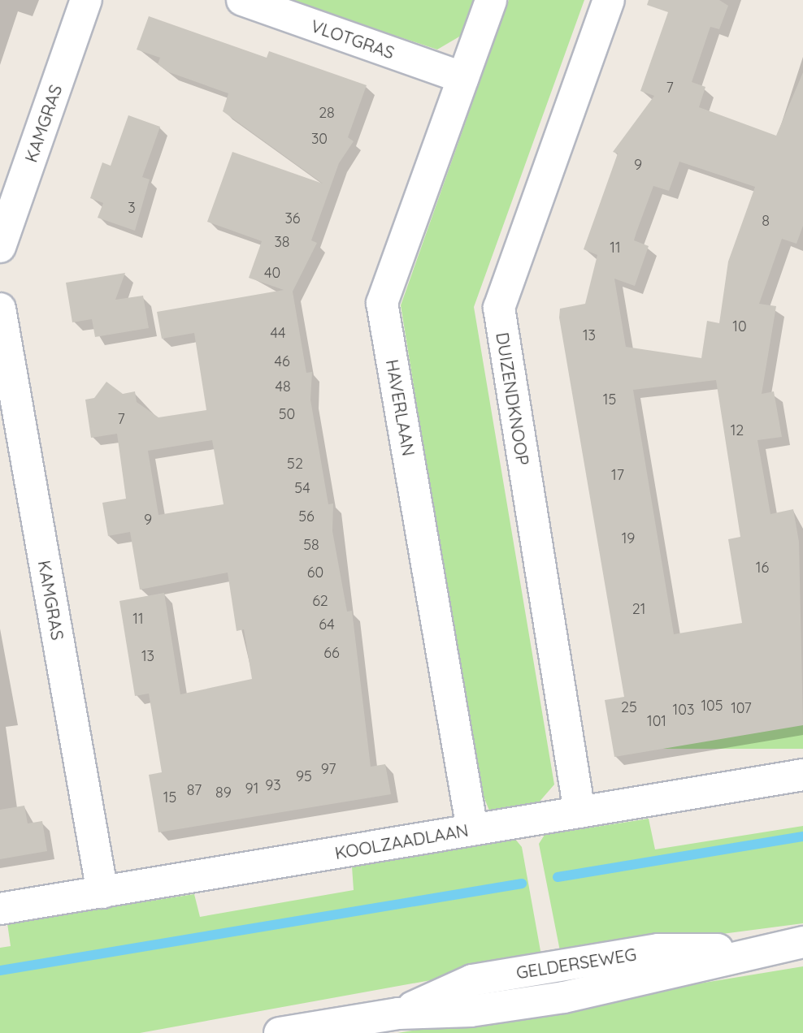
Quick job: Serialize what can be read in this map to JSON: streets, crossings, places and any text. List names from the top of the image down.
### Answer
{
  "streets": {
    "street": [
      "VLOTGRAS",
      "KAMGRAS",
      "DUIZENDKNOOP",
      "HAVERLAAN",
      "KOOLZAADLAAN",
      "GELDERSEWEG"
    ]
  },
  "crossings": [
    ["VLOTGRAS", "HAVERLAAN"],
    ["KAMGRAS", "KOOLZAADLAAN"],
    ["DUIZENDKNOOP", "KOOLZAADLAAN"],
    ["HAVERLAAN", "KOOLZAADLAAN"]
  ],
  "house_numbers": [
    "7",
    "28",
    "30",
    "9",
    "3",
    "36",
    "8",
    "38",
    "11",
    "40",
    "10",
    "44",
    "13",
    "46",
    "48",
    "15",
    "50",
    "7",
    "12",
    "52",
    "17",
    "54",
    "56",
    "9",
    "19",
    "58",
    "16",
    "60",
    "62",
    "21",
    "11",
    "64",
    "66",
    "13",
    "105",
    "25",
    "107",
    "103",
    "101",
    "97",
    "95",
    "93",
    "91",
    "87",
    "89",
    "15"
  ]
}
